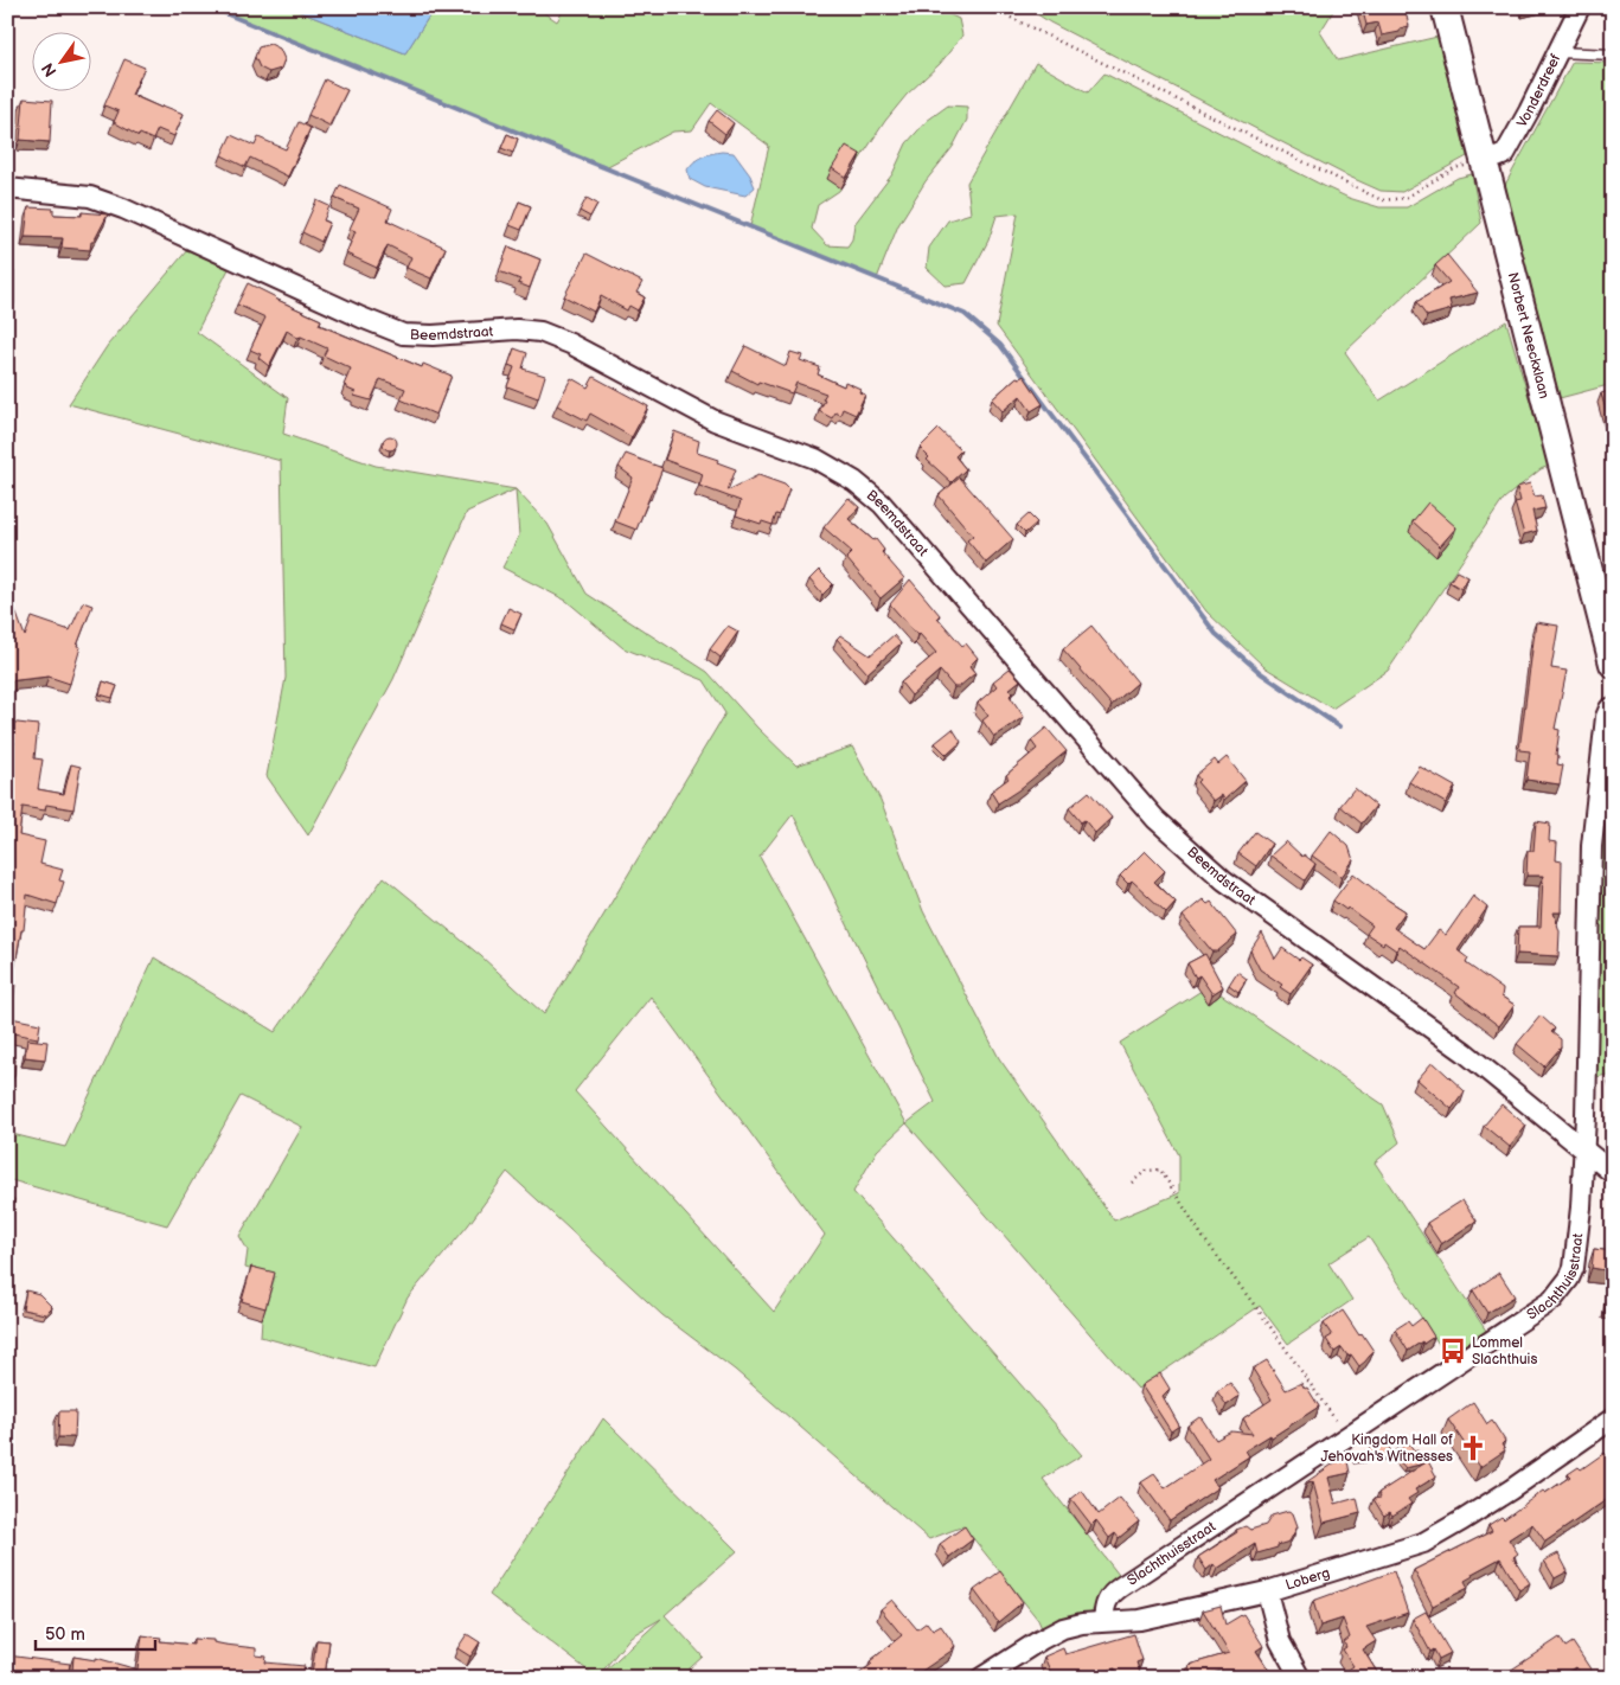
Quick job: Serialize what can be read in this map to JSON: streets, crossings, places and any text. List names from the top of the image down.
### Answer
{
  "streets": {
    "main road": ["Norbert Neeckxlaan"],
    "street": [
      "Vonderdreef",
      "Beemdstraat",
      "Slachthuisstraat",
      "Loberg"
    ]
  },
  "crossings": [
    ["Vonderdreef", "Norbert Neeckxlaan"],
    ["Beemdstraat", "Slachthuisstraat"],
    ["Slachthuisstraat", "Loberg"]
  ],
  "places": {
    "bus stop": ["Lommel Slachthuis"],
    "church": ["Kingdom Hall of Jehovah's Witnesses"]
  },
  "scale_bar": "50 m",
  "north": "bottom left"
}
